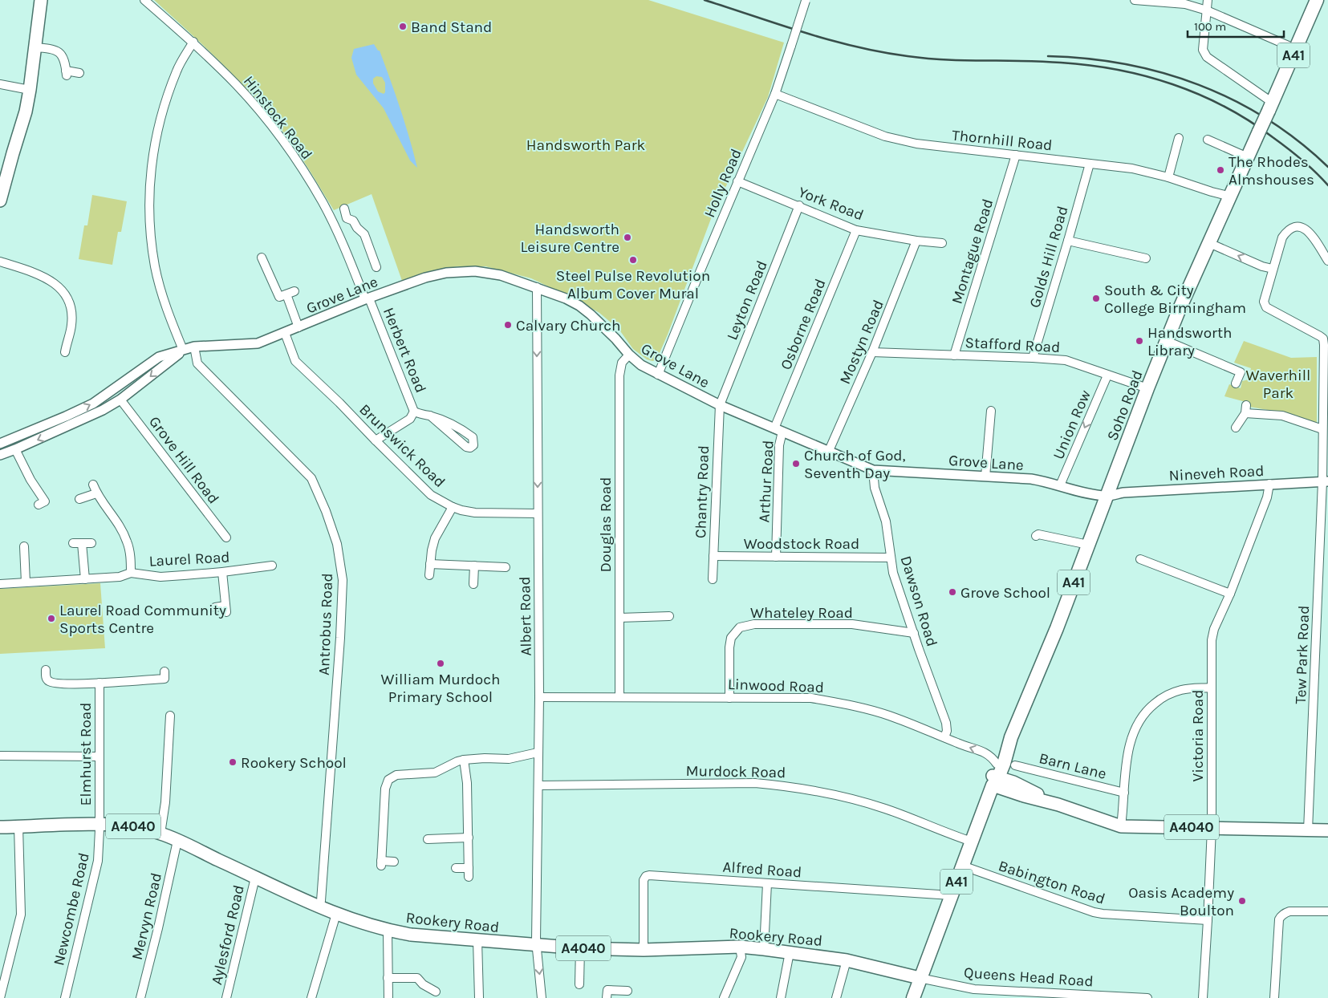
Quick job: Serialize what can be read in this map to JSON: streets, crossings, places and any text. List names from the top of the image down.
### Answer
{
  "streets": {
    "highway": ["A41", "Soho Road"],
    "main road": ["A4040", "Rookery Road"],
    "street": [
      "Hinstock Road",
      "Thornhill Road",
      "Holly Road",
      "York Road",
      "Montague Road",
      "Golds Hill Road",
      "Grove Lane",
      "Leyton Road",
      "Osborne Road",
      "Mostyn Road",
      "Stafford Road",
      "Herbert Road",
      "Union Row",
      "Brunswick Road",
      "Grove Hill Road",
      "Nineveh Road",
      "Arthur Road",
      "Chantry Road",
      "Douglas Road",
      "Woodstock Road",
      "Laurel Road",
      "Dawson Road",
      "Whateley Road",
      "Albert Road",
      "Antrobus Road",
      "Tew Park Road",
      "Linwood Road",
      "Victoria Road",
      "Elmhurst Road",
      "Barn Lane",
      "Murdock Road",
      "Alfred Road",
      "Babington Road",
      "Newcombe Road",
      "Mervyn Road",
      "Aylesford Road",
      "Queens Head Road"
    ]
  },
  "crossings": [
    ["A41", "Soho Road"],
    ["A41", "Rookery Road"],
    ["A41", "Queens Head Road"],
    ["Hinstock Road", "Grove Lane"],
    ["Hinstock Road", "Herbert Road"],
    ["Thornhill Road", "Holly Road"],
    ["Thornhill Road", "Montague Road"],
    ["Thornhill Road", "Golds Hill Road"],
    ["Thornhill Road", "Soho Road"],
    ["Holly Road", "York Road"],
    ["Holly Road", "Grove Lane"],
    ["York Road", "Leyton Road"],
    ["York Road", "Osborne Road"],
    ["York Road", "Mostyn Road"],
    ["Montague Road", "Stafford Road"],
    ["Golds Hill Road", "Stafford Road"],
    ["Grove Lane", "Leyton Road"],
    ["Grove Lane", "Osborne Road"],
    ["Grove Lane", "Mostyn Road"],
    ["Grove Lane", "Herbert Road"],
    ["Grove Lane", "Soho Road"],
    ["Grove Lane", "Union Row"],
    ["Grove Lane", "Brunswick Road"],
    ["Grove Lane", "Grove Hill Road"],
    ["Grove Lane", "Nineveh Road"],
    ["Grove Lane", "Arthur Road"],
    ["Grove Lane", "Chantry Road"],
    ["Grove Lane", "Douglas Road"],
    ["Grove Lane", "Dawson Road"],
    ["Grove Lane", "Albert Road"],
    ["Grove Lane", "Antrobus Road"],
    ["Leyton Road", "Chantry Road"],
    ["Osborne Road", "Arthur Road"],
    ["Mostyn Road", "Stafford Road"],
    ["Stafford Road", "Soho Road"],
    ["Stafford Road", "Union Row"],
    ["Herbert Road", "Brunswick Road"],
    ["Soho Road", "Nineveh Road"],
    ["Soho Road", "Linwood Road"],
    ["Soho Road", "Murdock Road"],
    ["Soho Road", "A4040"],
    ["Soho Road", "Alfred Road"],
    ["Soho Road", "Babington Road"],
    ["Soho Road", "Rookery Road"],
    ["Soho Road", "Queens Head Road"],
    ["Brunswick Road", "Albert Road"],
    ["Nineveh Road", "Tew Park Road"],
    ["Nineveh Road", "Victoria Road"],
    ["Arthur Road", "Woodstock Road"],
    ["Chantry Road", "Woodstock Road"],
    ["Douglas Road", "Linwood Road"],
    ["Woodstock Road", "Dawson Road"],
    ["Dawson Road", "Whateley Road"],
    ["Dawson Road", "Linwood Road"],
    ["Whateley Road", "Linwood Road"],
    ["Albert Road", "Linwood Road"],
    ["Albert Road", "Murdock Road"],
    ["Albert Road", "Rookery Road"],
    ["Antrobus Road", "Rookery Road"],
    ["Tew Park Road", "A4040"],
    ["Linwood Road", "A4040"],
    ["Victoria Road", "A4040"],
    ["Victoria Road", "Babington Road"],
    ["Elmhurst Road", "Newcombe Road"],
    ["Elmhurst Road", "Rookery Road"],
    ["Alfred Road", "Rookery Road"],
    ["Newcombe Road", "Rookery Road"],
    ["Mervyn Road", "Rookery Road"],
    ["Rookery Road", "Aylesford Road"],
    ["Rookery Road", "Queens Head Road"]
  ],
  "one_way": ["Union Row", "Albert Road"],
  "parks": ["Handsworth Park", "Waverhill Park"],
  "places": [
    "Band Stand",
    "The Rhodes Almshouses",
    "Handsworth Leisure Centre",
    "Steel Pulse Revolution Album Cover Mural",
    "South & City College Birmingham",
    "Calvary Church",
    "Handsworth Library",
    "Church of God, Seventh Day",
    "Grove School",
    "Laurel Road Community Sports Centre",
    "William Murdoch Primary School",
    "Rookery School",
    "Oasis Academy Boulton"
  ],
  "scale_bar": "100 m"
}
